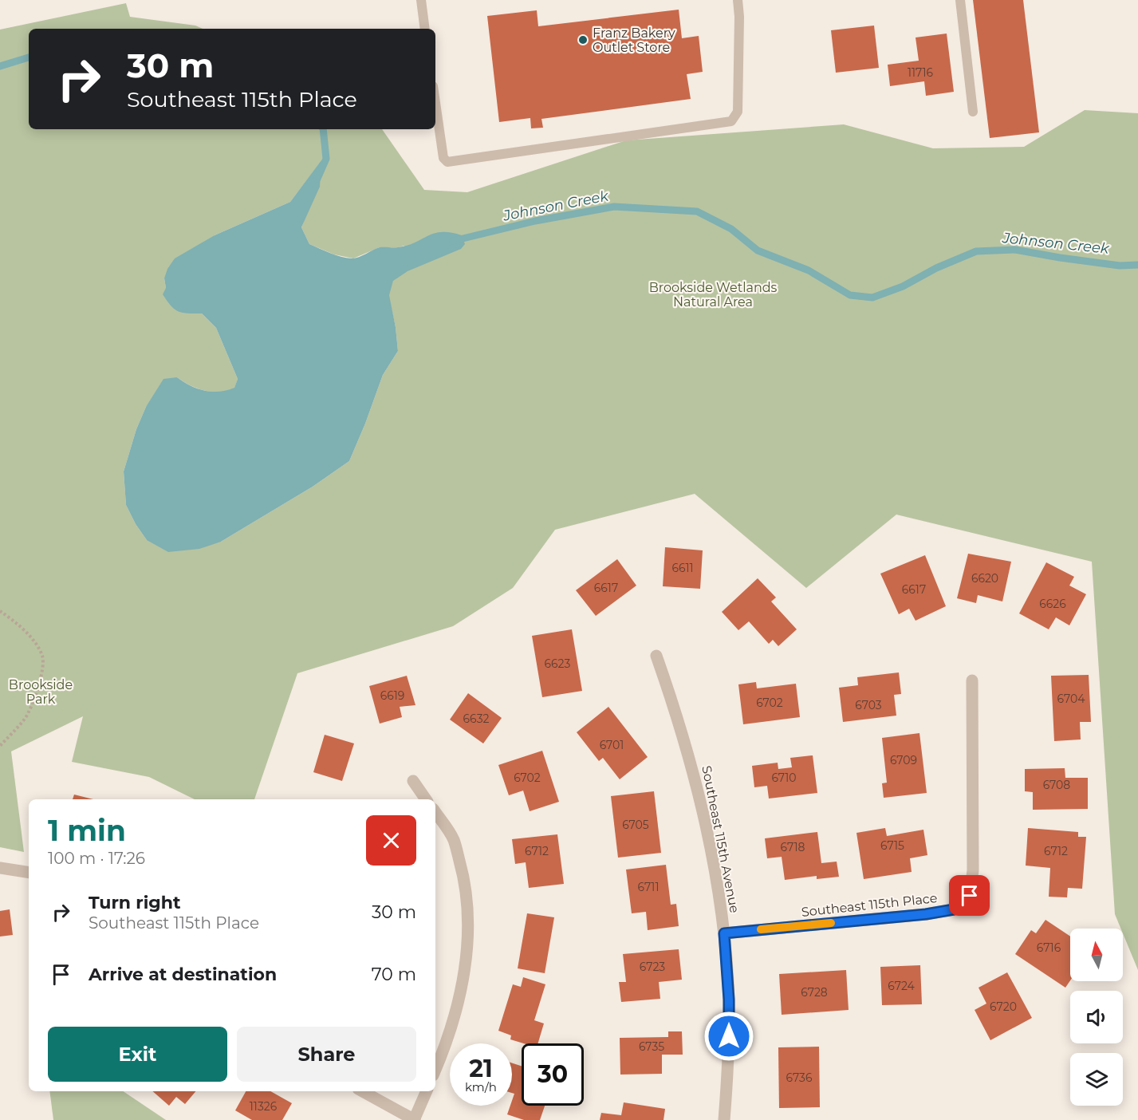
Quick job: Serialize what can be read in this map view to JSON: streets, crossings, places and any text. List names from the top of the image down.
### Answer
{
  "streets": {
    "street": ["Southeast 115th Avenue", "Southeast 115th Place"]
  },
  "crossings": [
    ["Southeast 115th Avenue", "Southeast 115th Place"]
  ],
  "water": ["Johnson Creek"],
  "parks": ["Brookside Wetlands Natural Area", "Brookside Park"],
  "places": ["Franz Bakery Outlet Store"],
  "house_numbers": [
    "11716",
    "6611",
    "6620",
    "6617",
    "6617",
    "6626",
    "6623",
    "6619",
    "6704",
    "6702",
    "6703",
    "6632",
    "6701",
    "6709",
    "6702",
    "6710",
    "6708",
    "6705",
    "6715",
    "6718",
    "6712",
    "6712",
    "6711",
    "6716",
    "6723",
    "6724",
    "6728",
    "6720",
    "6735",
    "6736",
    "11326"
  ],
  "north": "top",
  "page": {
    "turn": ["30 m", "Southeast 115th Place"],
    "heading": ["1 min", "100 m · 17:26"],
    "list": [
      {
        "name": "Turn right",
        "note": "Southeast 115th Place",
        "value": "30 m"
      },
      {
        "name": "Arrive at destination",
        "value": "70 m"
      }
    ],
    "buttons": ["Exit", "Share"],
    "speed": "21 km/h",
    "limit": "30"
  }
}
